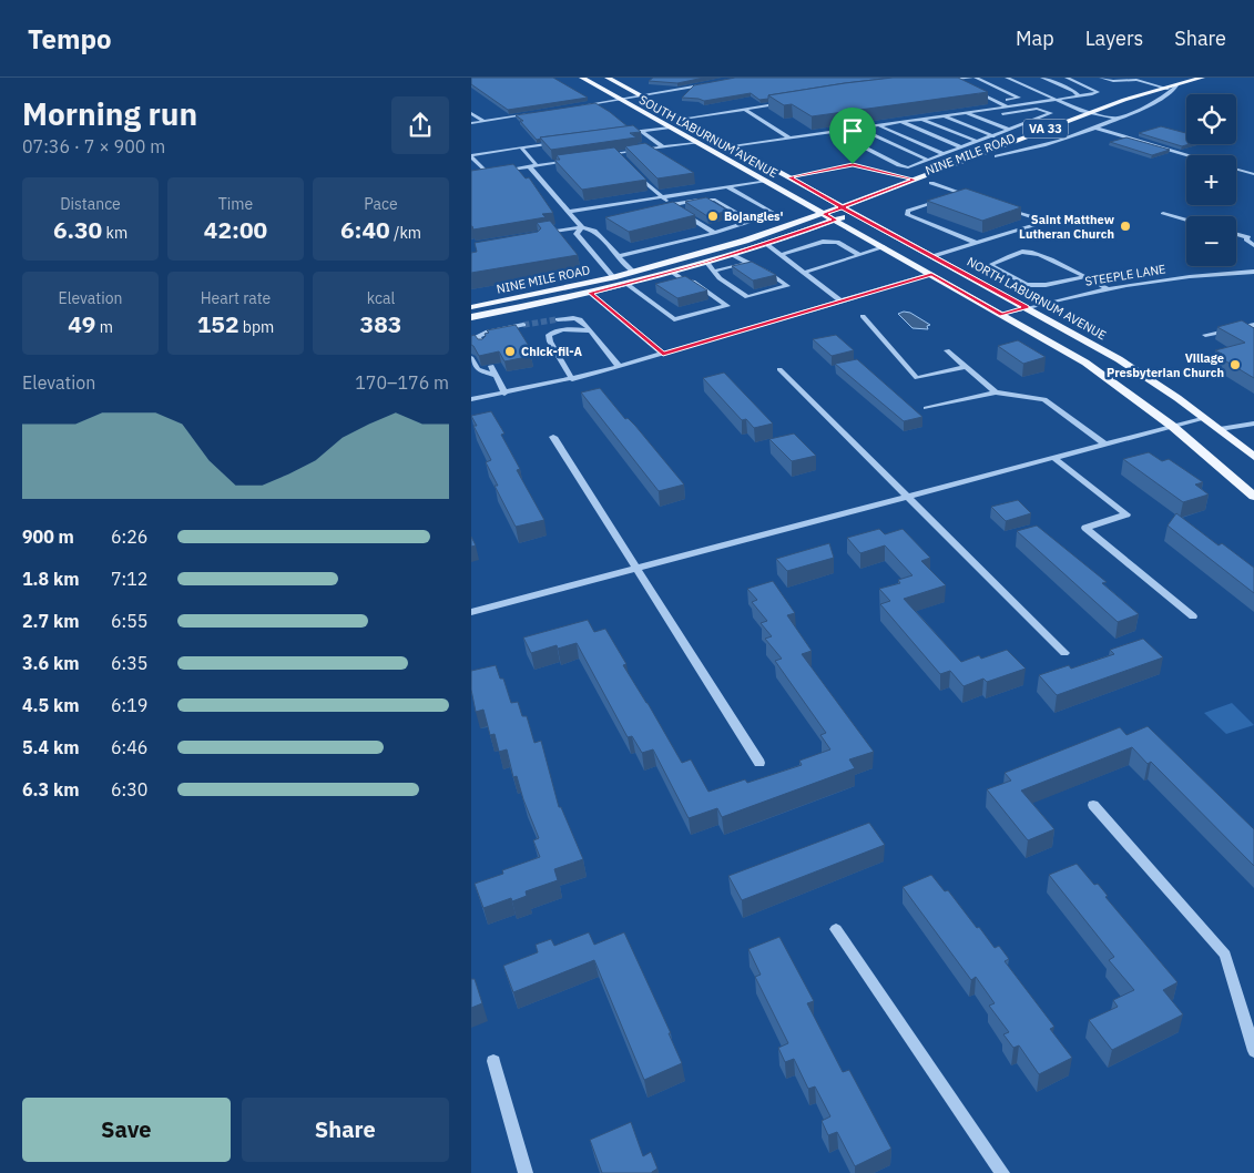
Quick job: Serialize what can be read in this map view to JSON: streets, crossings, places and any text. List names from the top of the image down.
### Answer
{
  "streets": {
    "main road": [
      "VA 33",
      "SOUTH LABURNUM AVENUE",
      "NINE MILE ROAD",
      "NORTH LABURNUM AVENUE"
    ],
    "street": ["STEEPLE LANE"]
  },
  "crossings": [
    ["SOUTH LABURNUM AVENUE", "NINE MILE ROAD"],
    ["SOUTH LABURNUM AVENUE", "NORTH LABURNUM AVENUE"],
    ["NINE MILE ROAD", "NORTH LABURNUM AVENUE"],
    ["STEEPLE LANE", "NORTH LABURNUM AVENUE"]
  ],
  "places": [
    "Bojangles'",
    "Saint Matthew Lutheran Church",
    "Chick-fil-A",
    "Village Presbyterian Church"
  ],
  "page": {
    "header": "Tempo",
    "nav": ["Map", "Layers", "Share"],
    "heading": ["Morning run", "07:36 · 7 × 900 m"],
    "map_buttons": ["+", "−"],
    "stats": [
      ["Distance", "6.30 km"],
      ["Time", "42:00"],
      ["Pace", "6:40 /km"],
      ["Elevation", "49 m"],
      ["Heart rate", "152 bpm"],
      ["kcal", "383"]
    ],
    "chart": ["Elevation", "170–176 m"],
    "list": [
      {
        "name": "900 m",
        "note": "6:26"
      },
      {
        "name": "1.8 km",
        "note": "7:12"
      },
      {
        "name": "2.7 km",
        "note": "6:55"
      },
      {
        "name": "3.6 km",
        "note": "6:35"
      },
      {
        "name": "4.5 km",
        "note": "6:19"
      },
      {
        "name": "5.4 km",
        "note": "6:46"
      },
      {
        "name": "6.3 km",
        "note": "6:30"
      }
    ],
    "buttons": ["Save", "Share"]
  }
}
